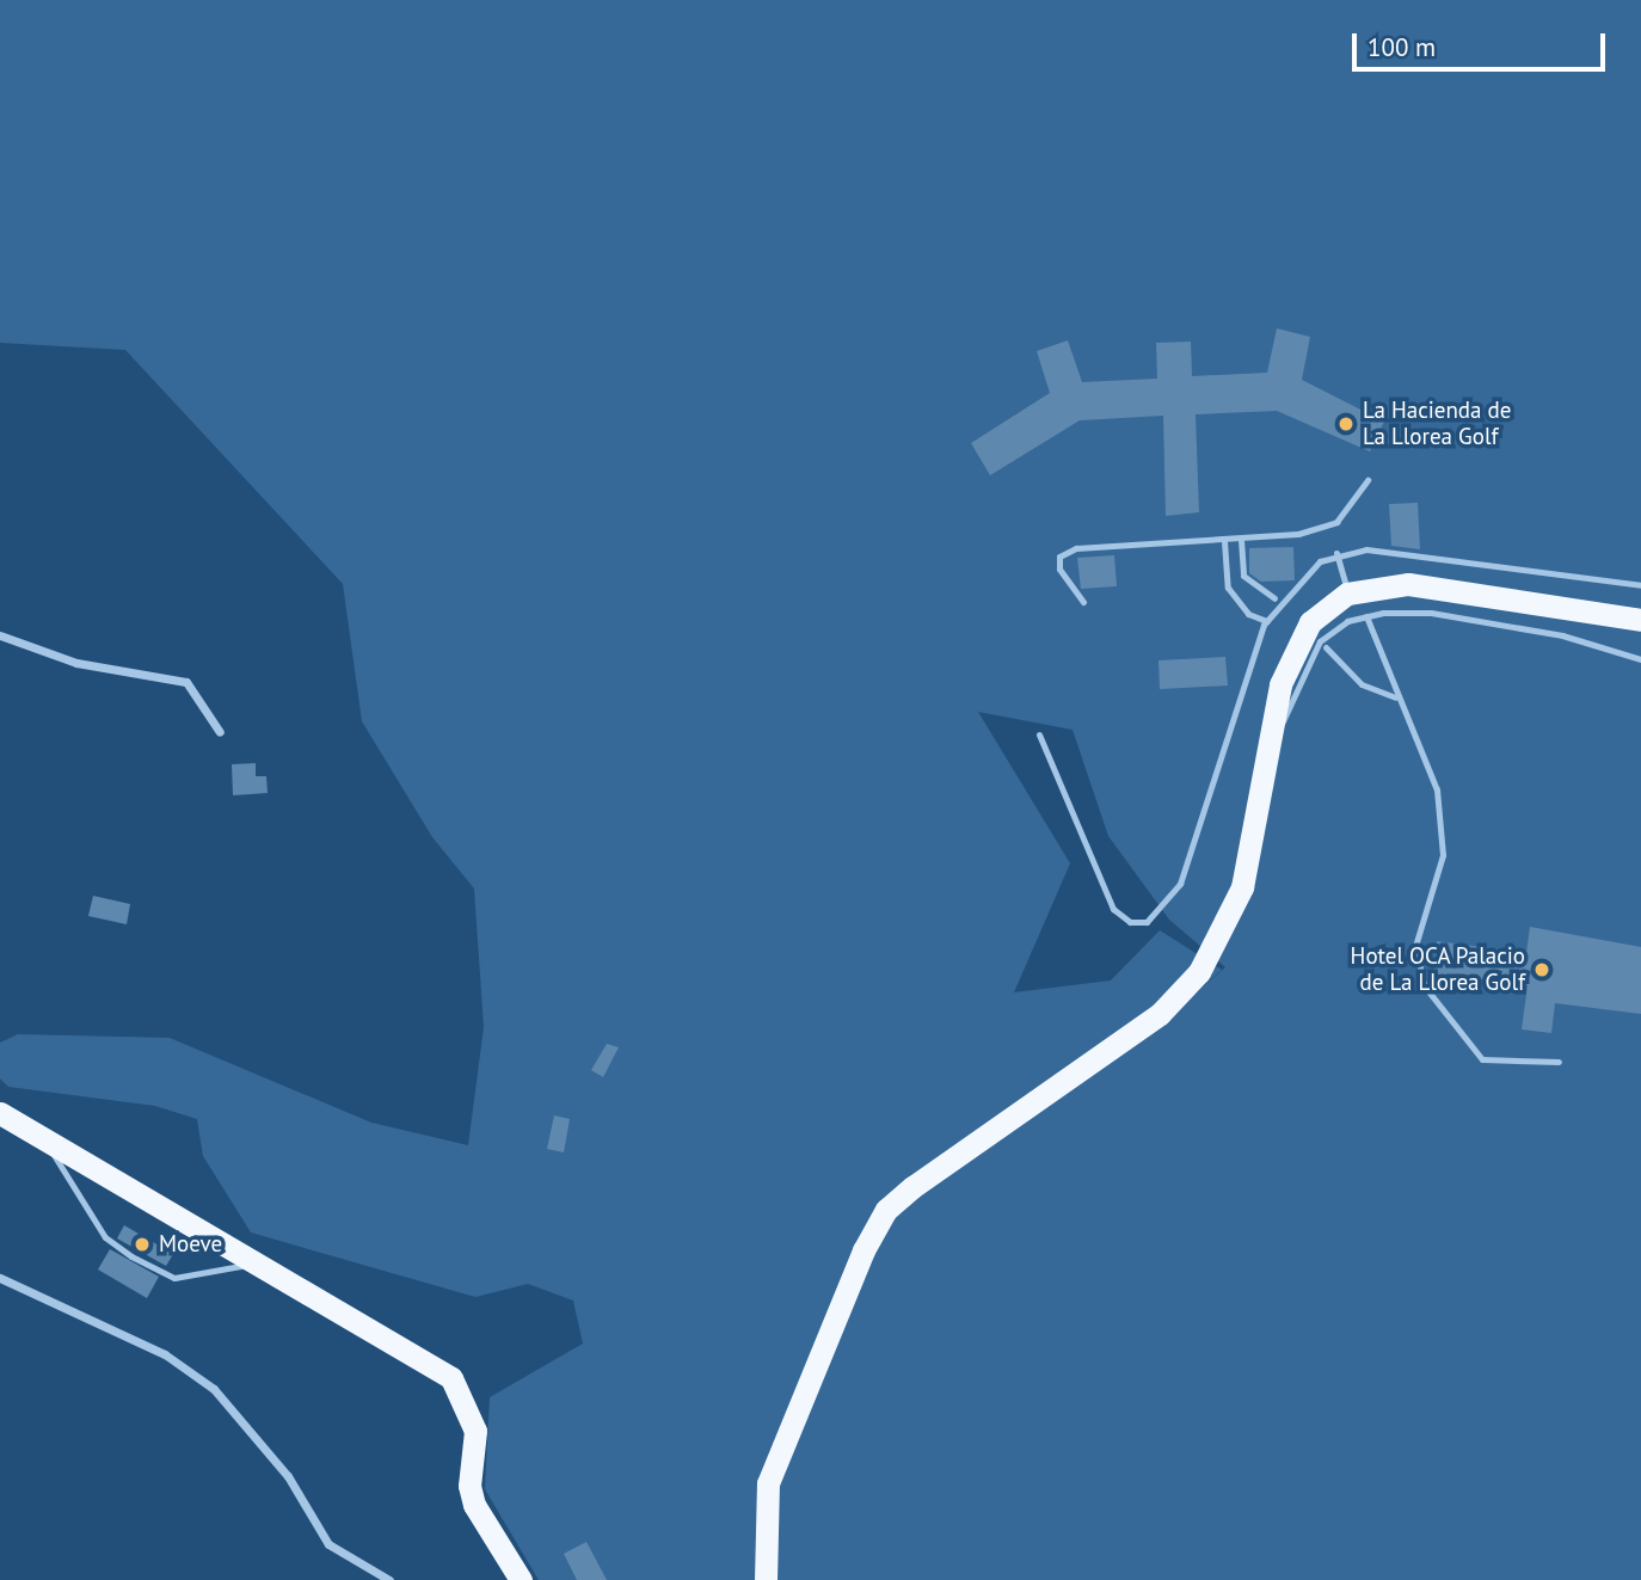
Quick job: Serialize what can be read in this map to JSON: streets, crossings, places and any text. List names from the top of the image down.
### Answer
{
  "places": ["La Hacienda de La Llorea Golf", "Hotel OCA Palacio de La Llorea Golf", "Moeve"],
  "scale_bar": "100 m"
}
